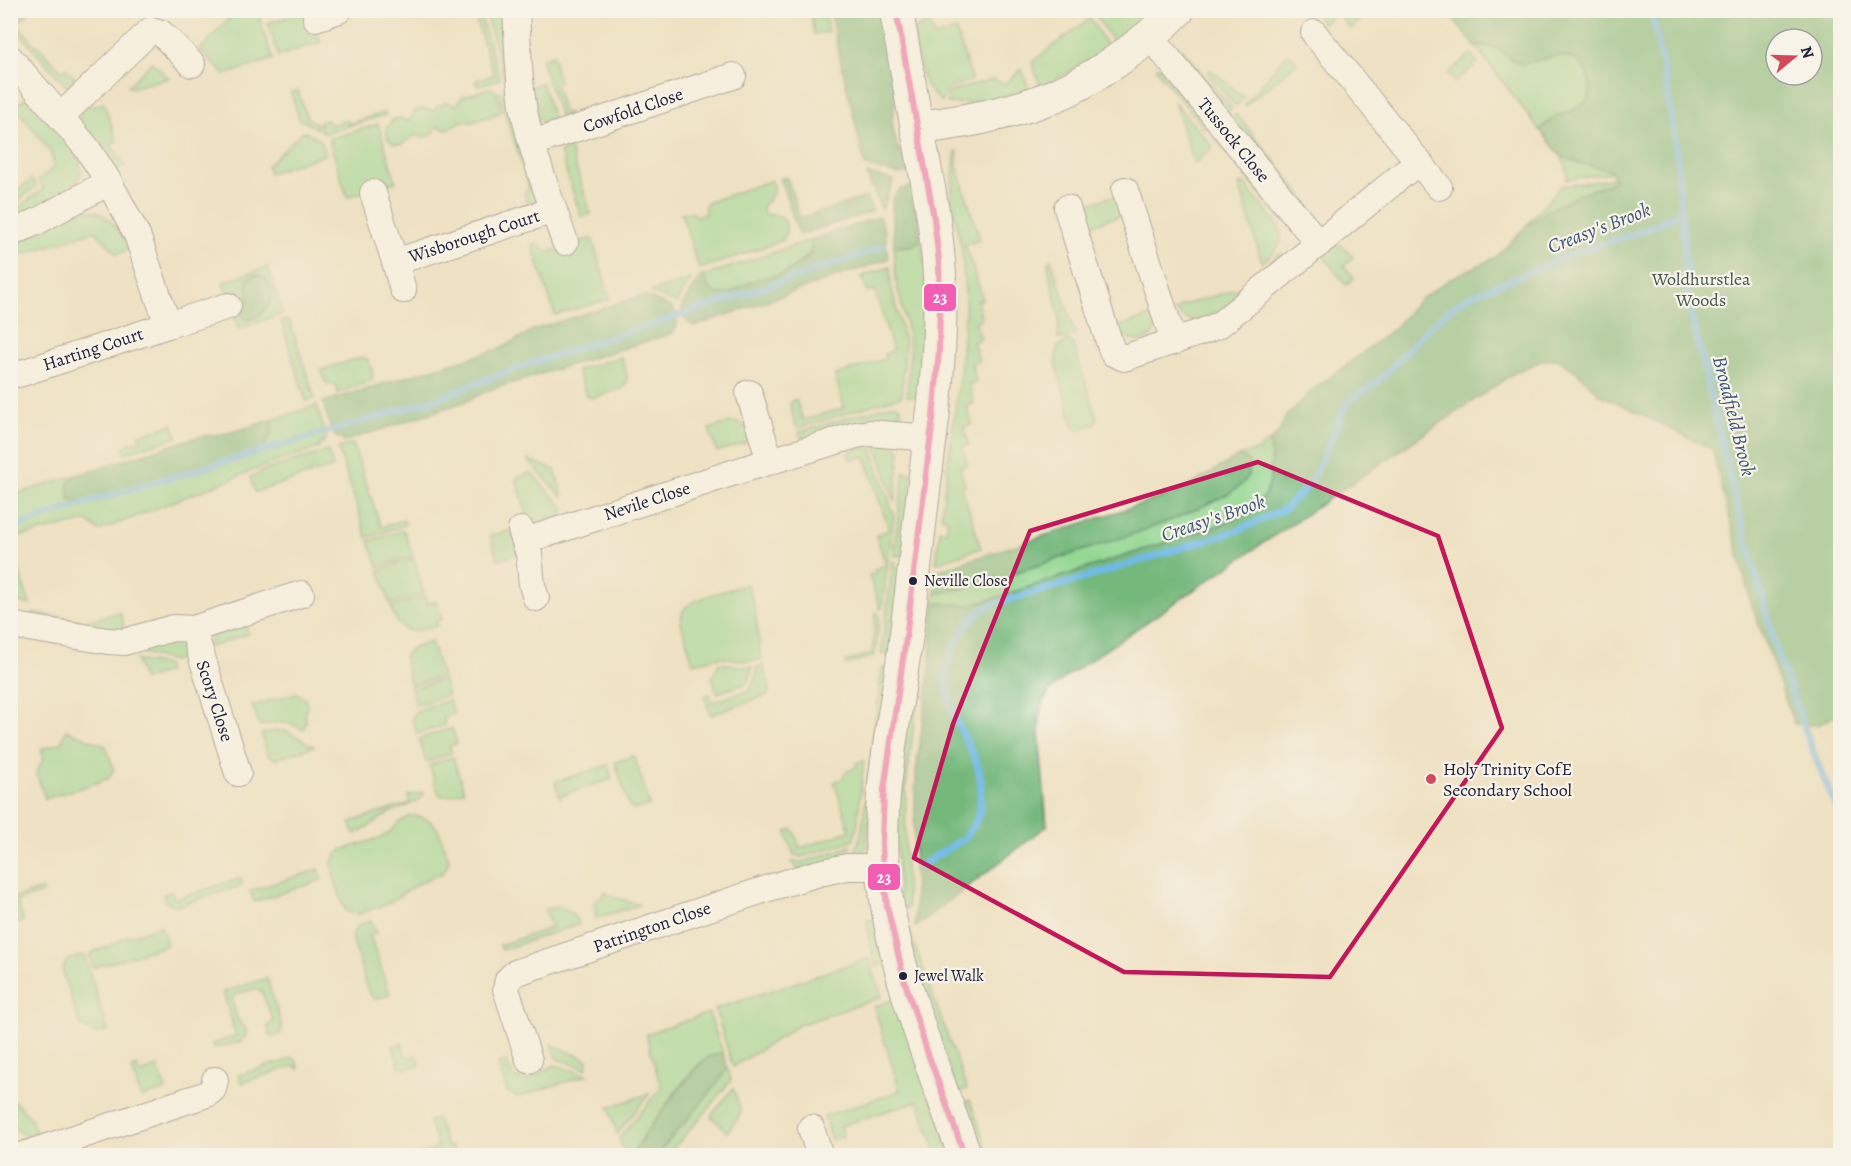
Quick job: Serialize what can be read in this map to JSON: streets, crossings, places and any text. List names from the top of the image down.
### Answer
{
  "streets": {
    "street": [
      "Cowfold Close",
      "Tussock Close",
      "Wisborough Court",
      "Harting Court",
      "Nevile Close",
      "Scory Close",
      "Patrington Close"
    ]
  },
  "water": ["Creasy's Brook", "Broadfield Brook"],
  "parks": ["Woldhurstlea Woods"],
  "places": ["Neville Close", "Holy Trinity CofE Secondary School", "Jewel Walk"],
  "lines": ["transit line 23"],
  "north": "right"
}
